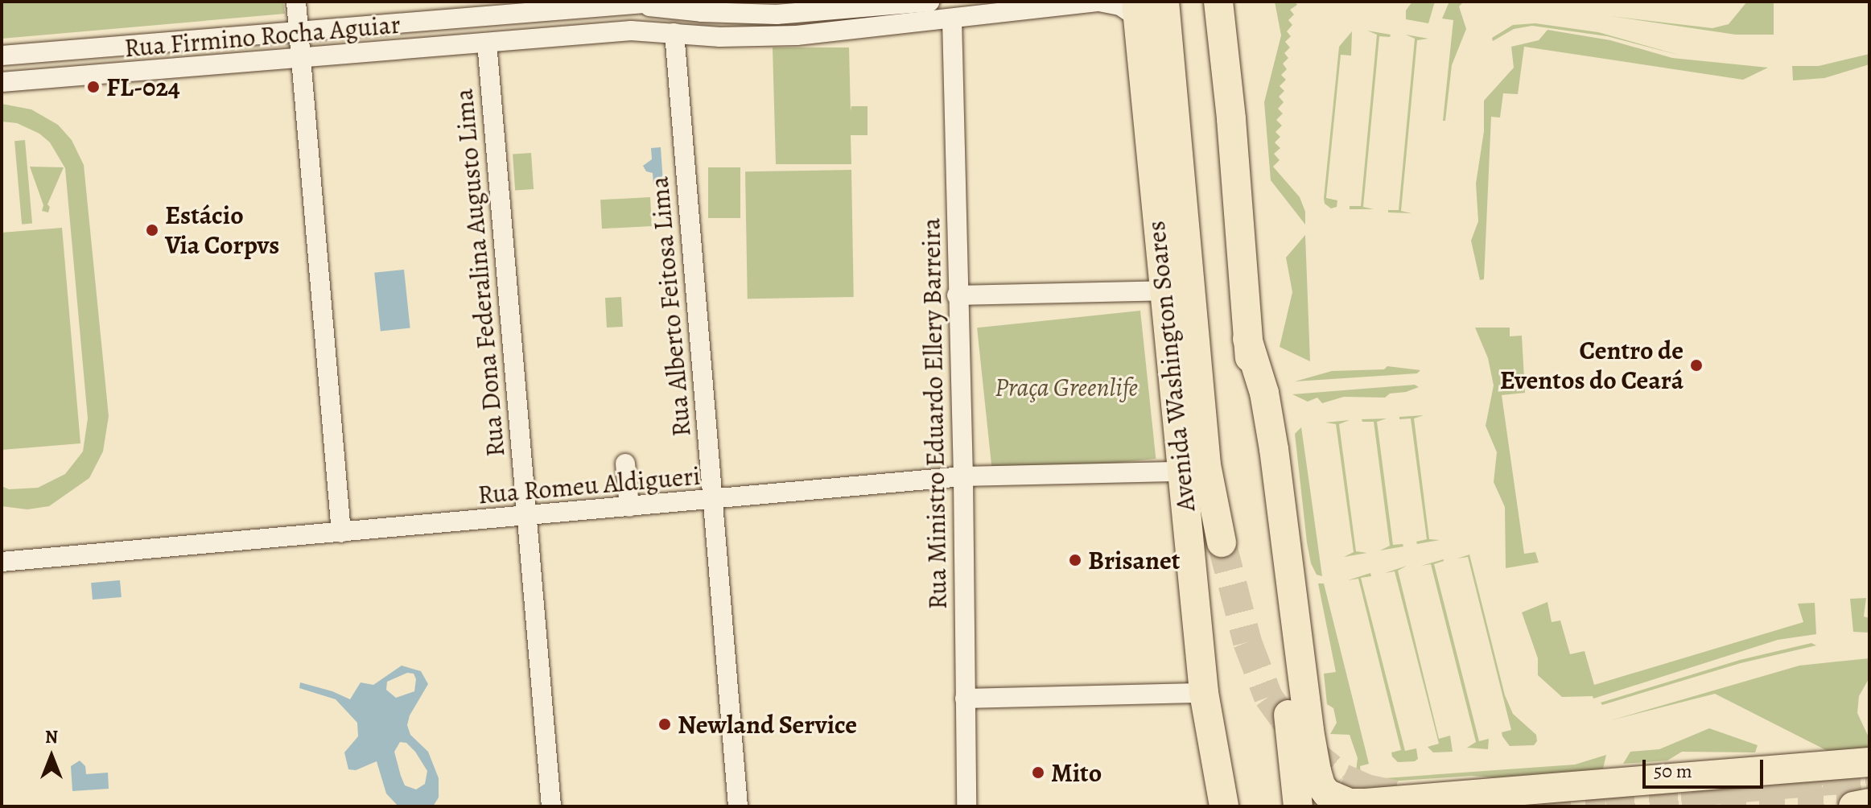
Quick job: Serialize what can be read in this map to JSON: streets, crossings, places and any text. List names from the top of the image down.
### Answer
{
  "streets": {
    "highway": ["Avenida Washington Soares"],
    "street": [
      "Rua Firmino Rocha Aguiar",
      "Rua Dona Federalina Augusto Lima",
      "Rua Alberto Feitosa Lima",
      "Rua Ministro Eduardo Ellery Barreira",
      "Rua Romeu Aldigueri"
    ]
  },
  "crossings": [
    ["Rua Firmino Rocha Aguiar", "Rua Dona Federalina Augusto Lima"],
    ["Rua Firmino Rocha Aguiar", "Rua Alberto Feitosa Lima"],
    ["Rua Firmino Rocha Aguiar", "Avenida Washington Soares"],
    ["Rua Firmino Rocha Aguiar", "Rua Ministro Eduardo Ellery Barreira"],
    ["Rua Dona Federalina Augusto Lima", "Rua Romeu Aldigueri"],
    ["Rua Alberto Feitosa Lima", "Rua Romeu Aldigueri"],
    ["Avenida Washington Soares", "Rua Romeu Aldigueri"],
    ["Rua Ministro Eduardo Ellery Barreira", "Rua Romeu Aldigueri"]
  ],
  "parks": ["Praça Greenlife"],
  "places": [
    "FL-024",
    "Estácio Via Corpvs",
    "Centro de Eventos do Ceará",
    "Brisanet",
    "Newland Service",
    "Mito"
  ],
  "scale_bar": "50 m",
  "north": "top"
}
